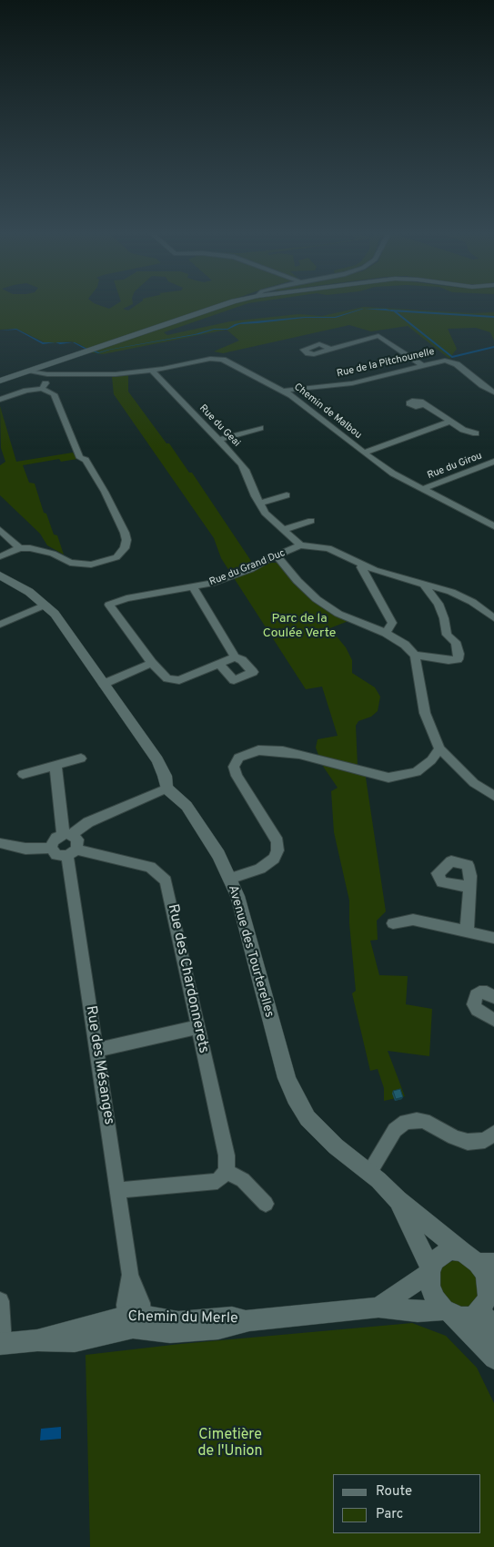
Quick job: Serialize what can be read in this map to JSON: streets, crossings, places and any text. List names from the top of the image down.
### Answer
{
  "streets": {
    "street": [
      "Rue de la Pitchounelle",
      "Chemin de Malbou",
      "Rue du Geai",
      "Rue du Girou",
      "Rue du Grand Duc",
      "Avenue des Tourterelles",
      "Rue des Chardonnerets",
      "Rue des Mésanges",
      "Chemin du Merle"
    ]
  },
  "crossings": [
    ["Rue de la Pitchounelle", "Chemin de Malbou"],
    ["Chemin de Malbou", "Rue du Geai"],
    ["Chemin de Malbou", "Rue du Girou"],
    ["Rue du Geai", "Rue du Grand Duc"],
    ["Avenue des Tourterelles", "Chemin du Merle"],
    ["Rue des Chardonnerets", "Rue des Mésanges"],
    ["Rue des Mésanges", "Chemin du Merle"]
  ],
  "parks": ["Parc de la Coulée Verte", "Cimetière de l'Union"],
  "legend": ["Route", "Parc"]
}
